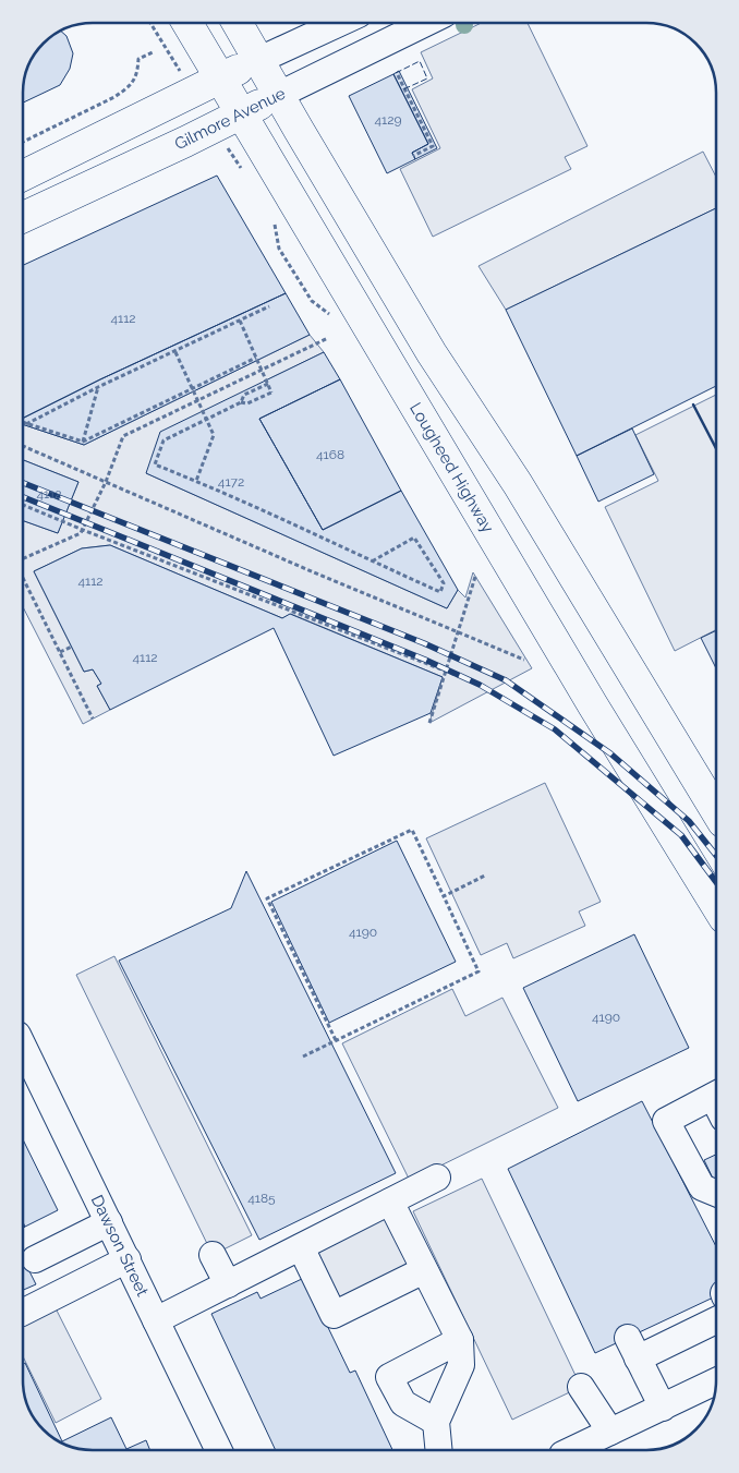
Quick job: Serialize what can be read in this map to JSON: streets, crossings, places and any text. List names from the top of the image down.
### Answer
{
  "streets": {
    "main road": ["Gilmore Avenue", "Lougheed Highway"],
    "street": ["Dawson Street"]
  },
  "crossings": [
    ["Gilmore Avenue", "Lougheed Highway"]
  ],
  "house_numbers": [
    "4129",
    "4112",
    "4168",
    "4172",
    "4112",
    "4112",
    "4112",
    "4190",
    "4190",
    "4185"
  ]
}
